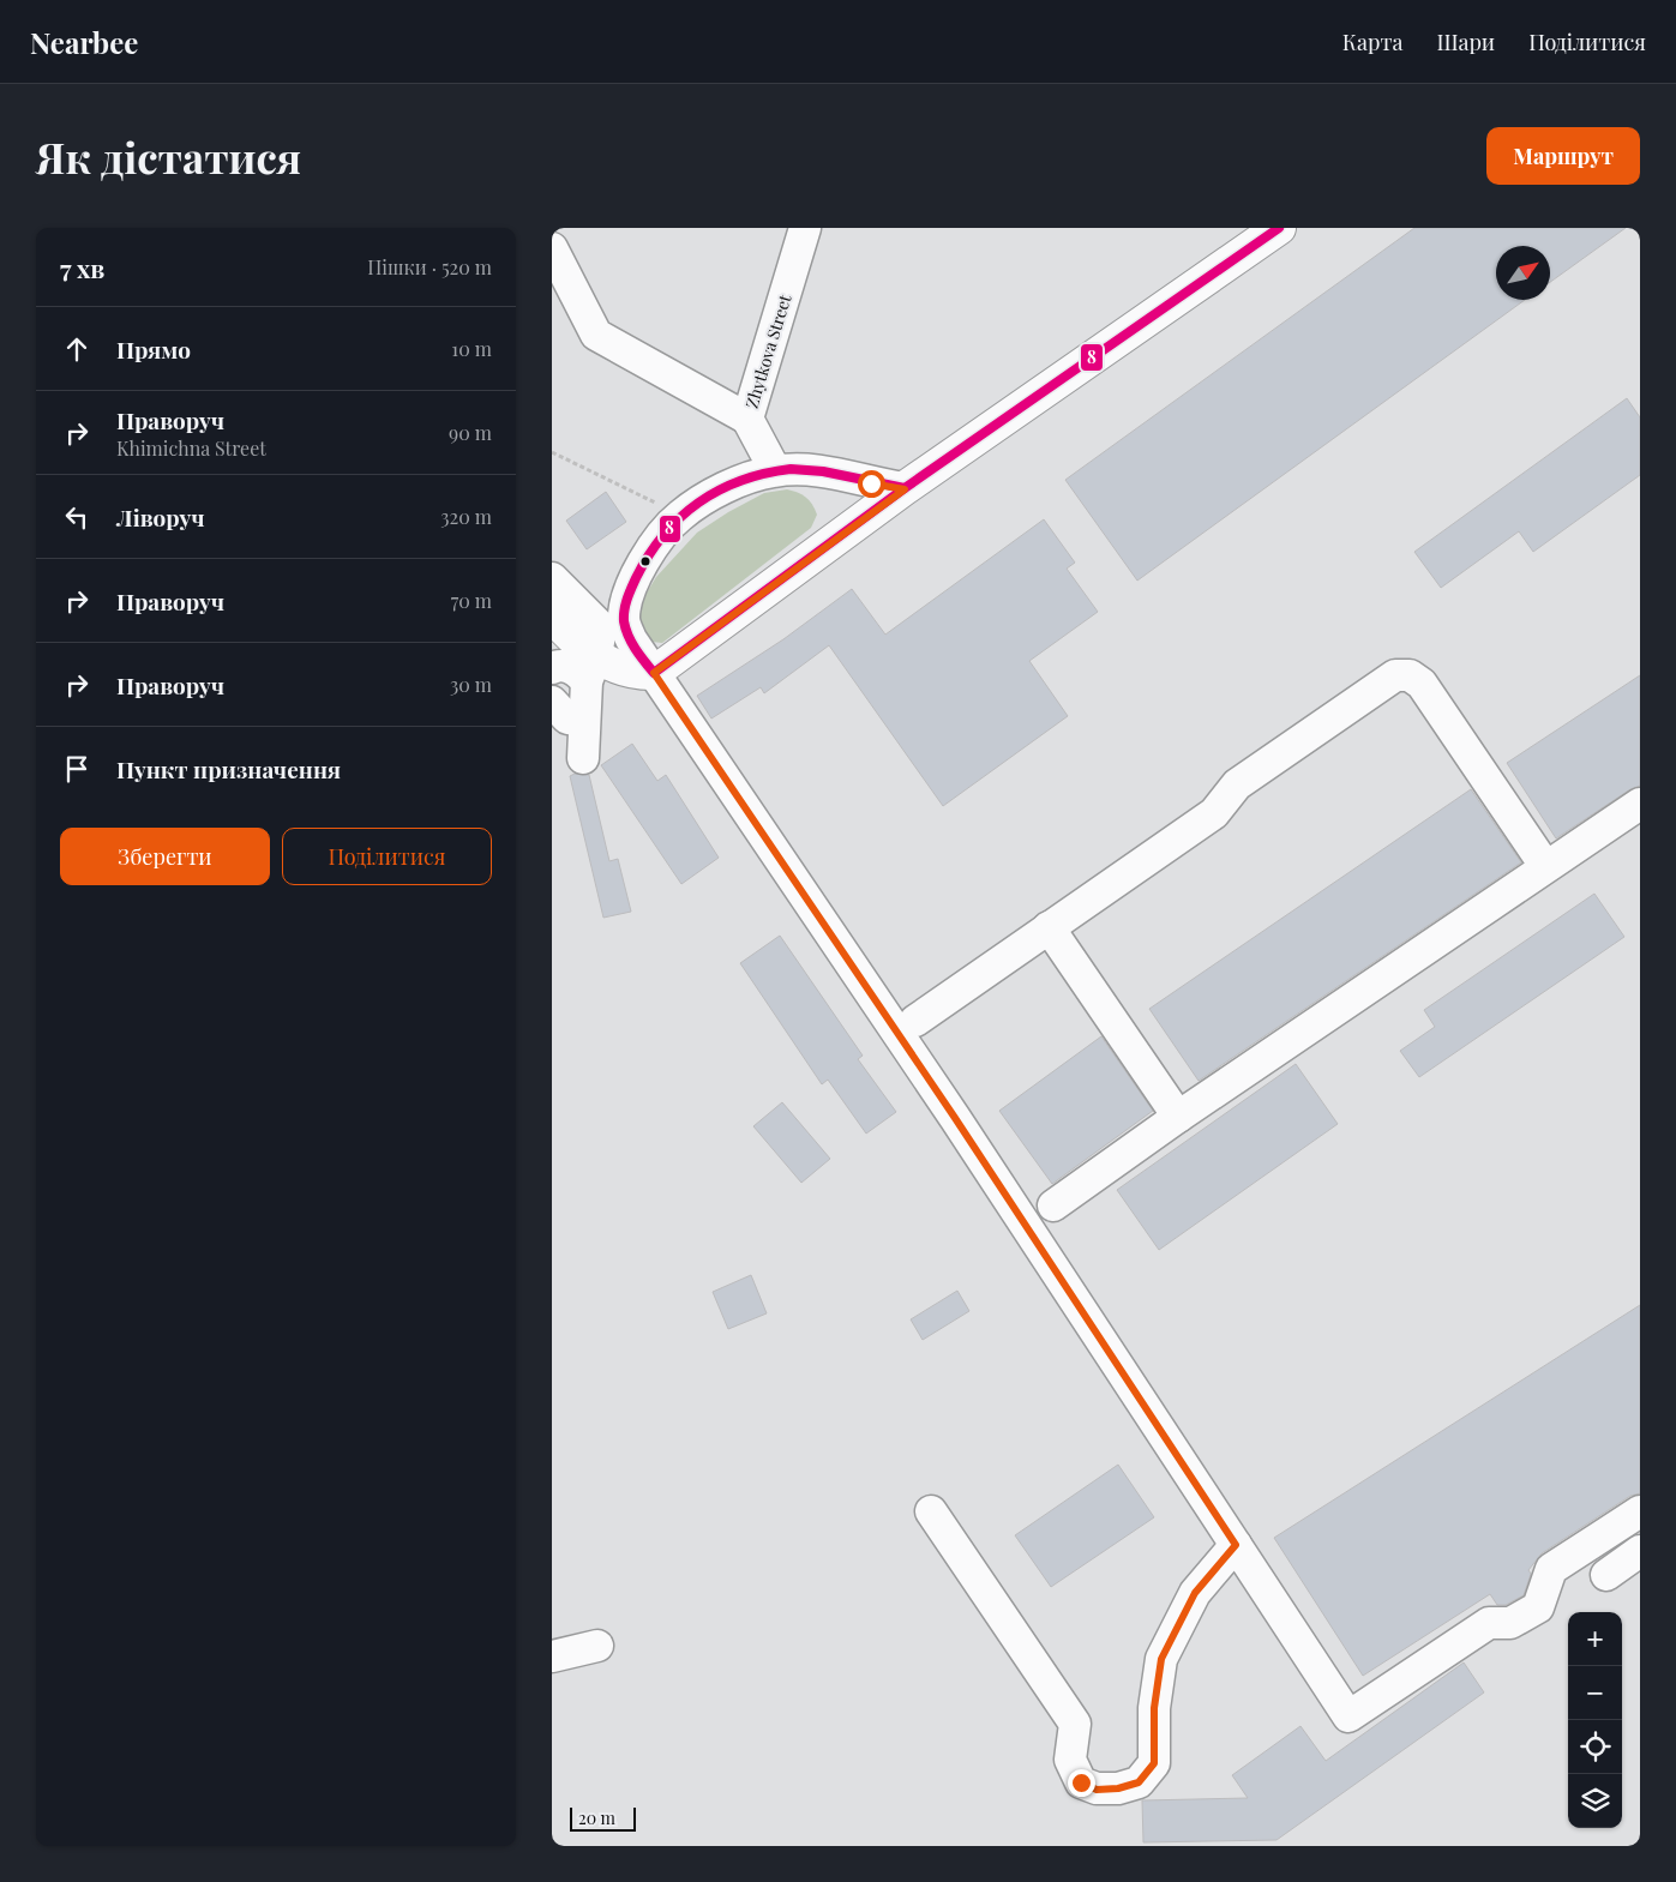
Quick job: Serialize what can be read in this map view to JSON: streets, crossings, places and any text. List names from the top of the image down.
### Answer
{
  "streets": {
    "street": ["Zhytkova Street"]
  },
  "lines": ["transit line 8"],
  "scale_bar": "20 m",
  "north": "top right",
  "page": {
    "header": "Nearbee",
    "nav": ["Карта", "Шари", "Поділитися"],
    "buttons": [
      "Маршрут",
      ["Зберегти", "Поділитися"]
    ],
    "title": "Як дістатися",
    "heading": ["7 хв", "Пішки · 520 m"],
    "list": [
      ["Прямо", "10 m"],
      ["Праворуч", "Khimichna Street", "90 m"],
      ["Ліворуч", "320 m"],
      ["Праворуч", "70 m"],
      ["Праворуч", "30 m"],
      "Пункт призначення"
    ],
    "map_buttons": ["+", "−"],
    "scale": "20 m"
  }
}
